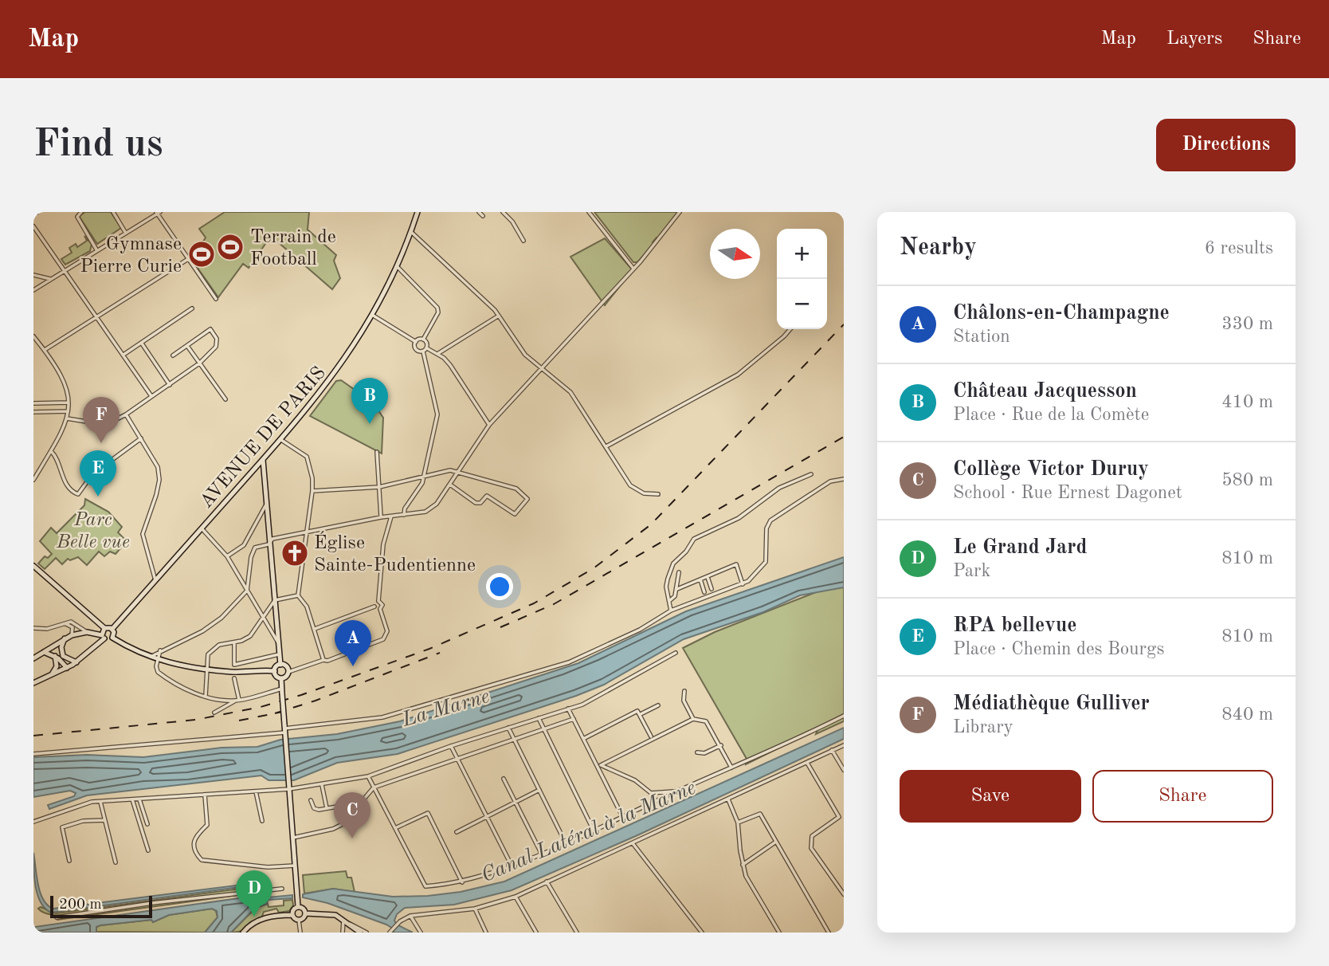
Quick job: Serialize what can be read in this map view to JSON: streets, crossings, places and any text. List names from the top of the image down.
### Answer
{
  "streets": {
    "main road": ["AVENUE DE PARIS"]
  },
  "water": ["La Marne", "Canal Latéral à la Marne"],
  "parks": ["Parc Belle vue"],
  "places": {
    "sports": ["Terrain de Football", "Gymnase Pierre Curie"],
    "church": ["Église Sainte-Pudentienne"]
  },
  "scale_bar": "200 m",
  "north": "right",
  "page": {
    "header": "Map",
    "nav": ["Map", "Layers", "Share"],
    "buttons": [
      "Directions",
      ["Save", "Share"]
    ],
    "title": "Find us",
    "heading": ["Nearby", "6 results"],
    "map_buttons": ["+", "−"],
    "list": [
      {
        "mark": "A",
        "name": "Châlons-en-Champagne",
        "note": "Station",
        "value": "330 m"
      },
      {
        "mark": "B",
        "name": "Château Jacquesson",
        "note": "Place · Rue de la Comète",
        "value": "410 m"
      },
      {
        "mark": "C",
        "name": "Collège Victor Duruy",
        "note": "School · Rue Ernest Dagonet",
        "value": "580 m"
      },
      {
        "mark": "D",
        "name": "Le Grand Jard",
        "note": "Park",
        "value": "810 m"
      },
      {
        "mark": "E",
        "name": "RPA bellevue",
        "note": "Place · Chemin des Bourgs",
        "value": "810 m"
      },
      {
        "mark": "F",
        "name": "Médiathèque Gulliver",
        "note": "Library",
        "value": "840 m"
      }
    ],
    "pins": [
      "B",
      "F",
      "E",
      "A",
      "C",
      "D"
    ],
    "scale": "200 m"
  }
}
